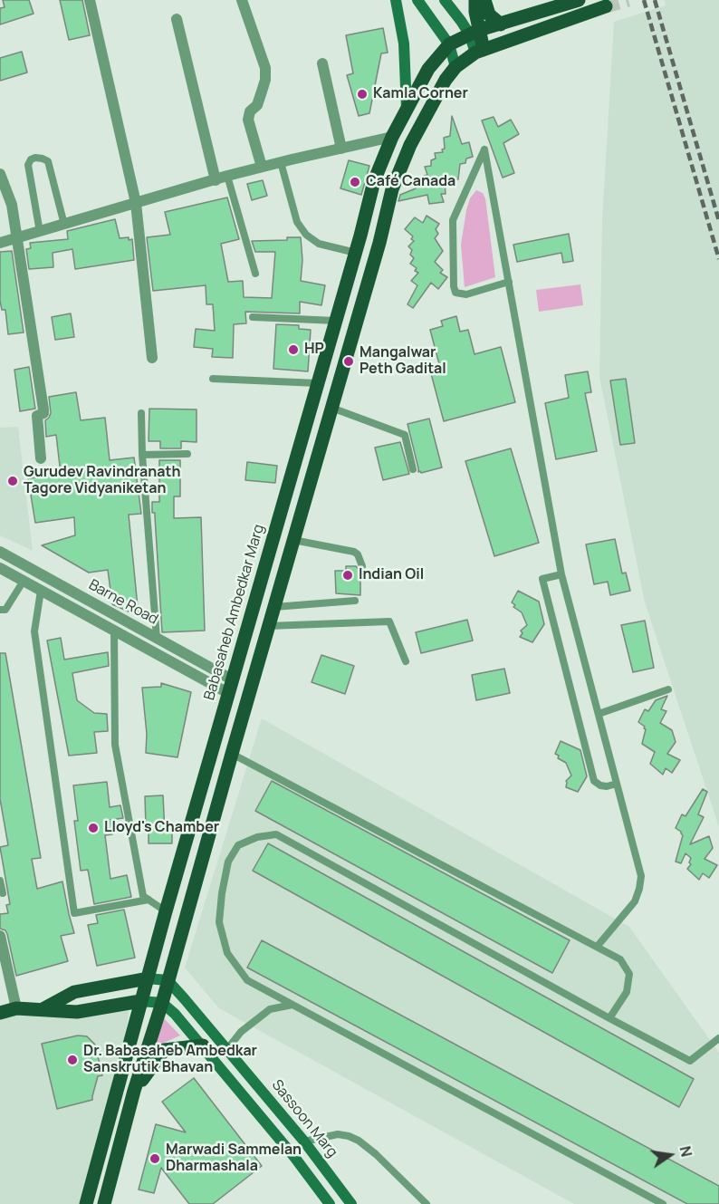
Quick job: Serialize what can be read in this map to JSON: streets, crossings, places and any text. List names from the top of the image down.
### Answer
{
  "streets": {
    "main road": ["Babasaheb Ambedkar Marg", "Sassoon Marg"],
    "street": ["Barne Road"]
  },
  "crossings": [
    ["Barne Road", "Babasaheb Ambedkar Marg"]
  ],
  "places": [
    "Kamla Corner",
    "Café Canada",
    "HP",
    "Mangalwar Peth Gadital",
    "Gurudev Ravindranath Tagore Vidyaniketan",
    "Indian Oil",
    "Lloyd's Chamber",
    "Dr. Babasaheb Ambedkar Sanskrutik Bhavan",
    "Marwadi Sammelan Dharmashala"
  ],
  "north": "right"
}
